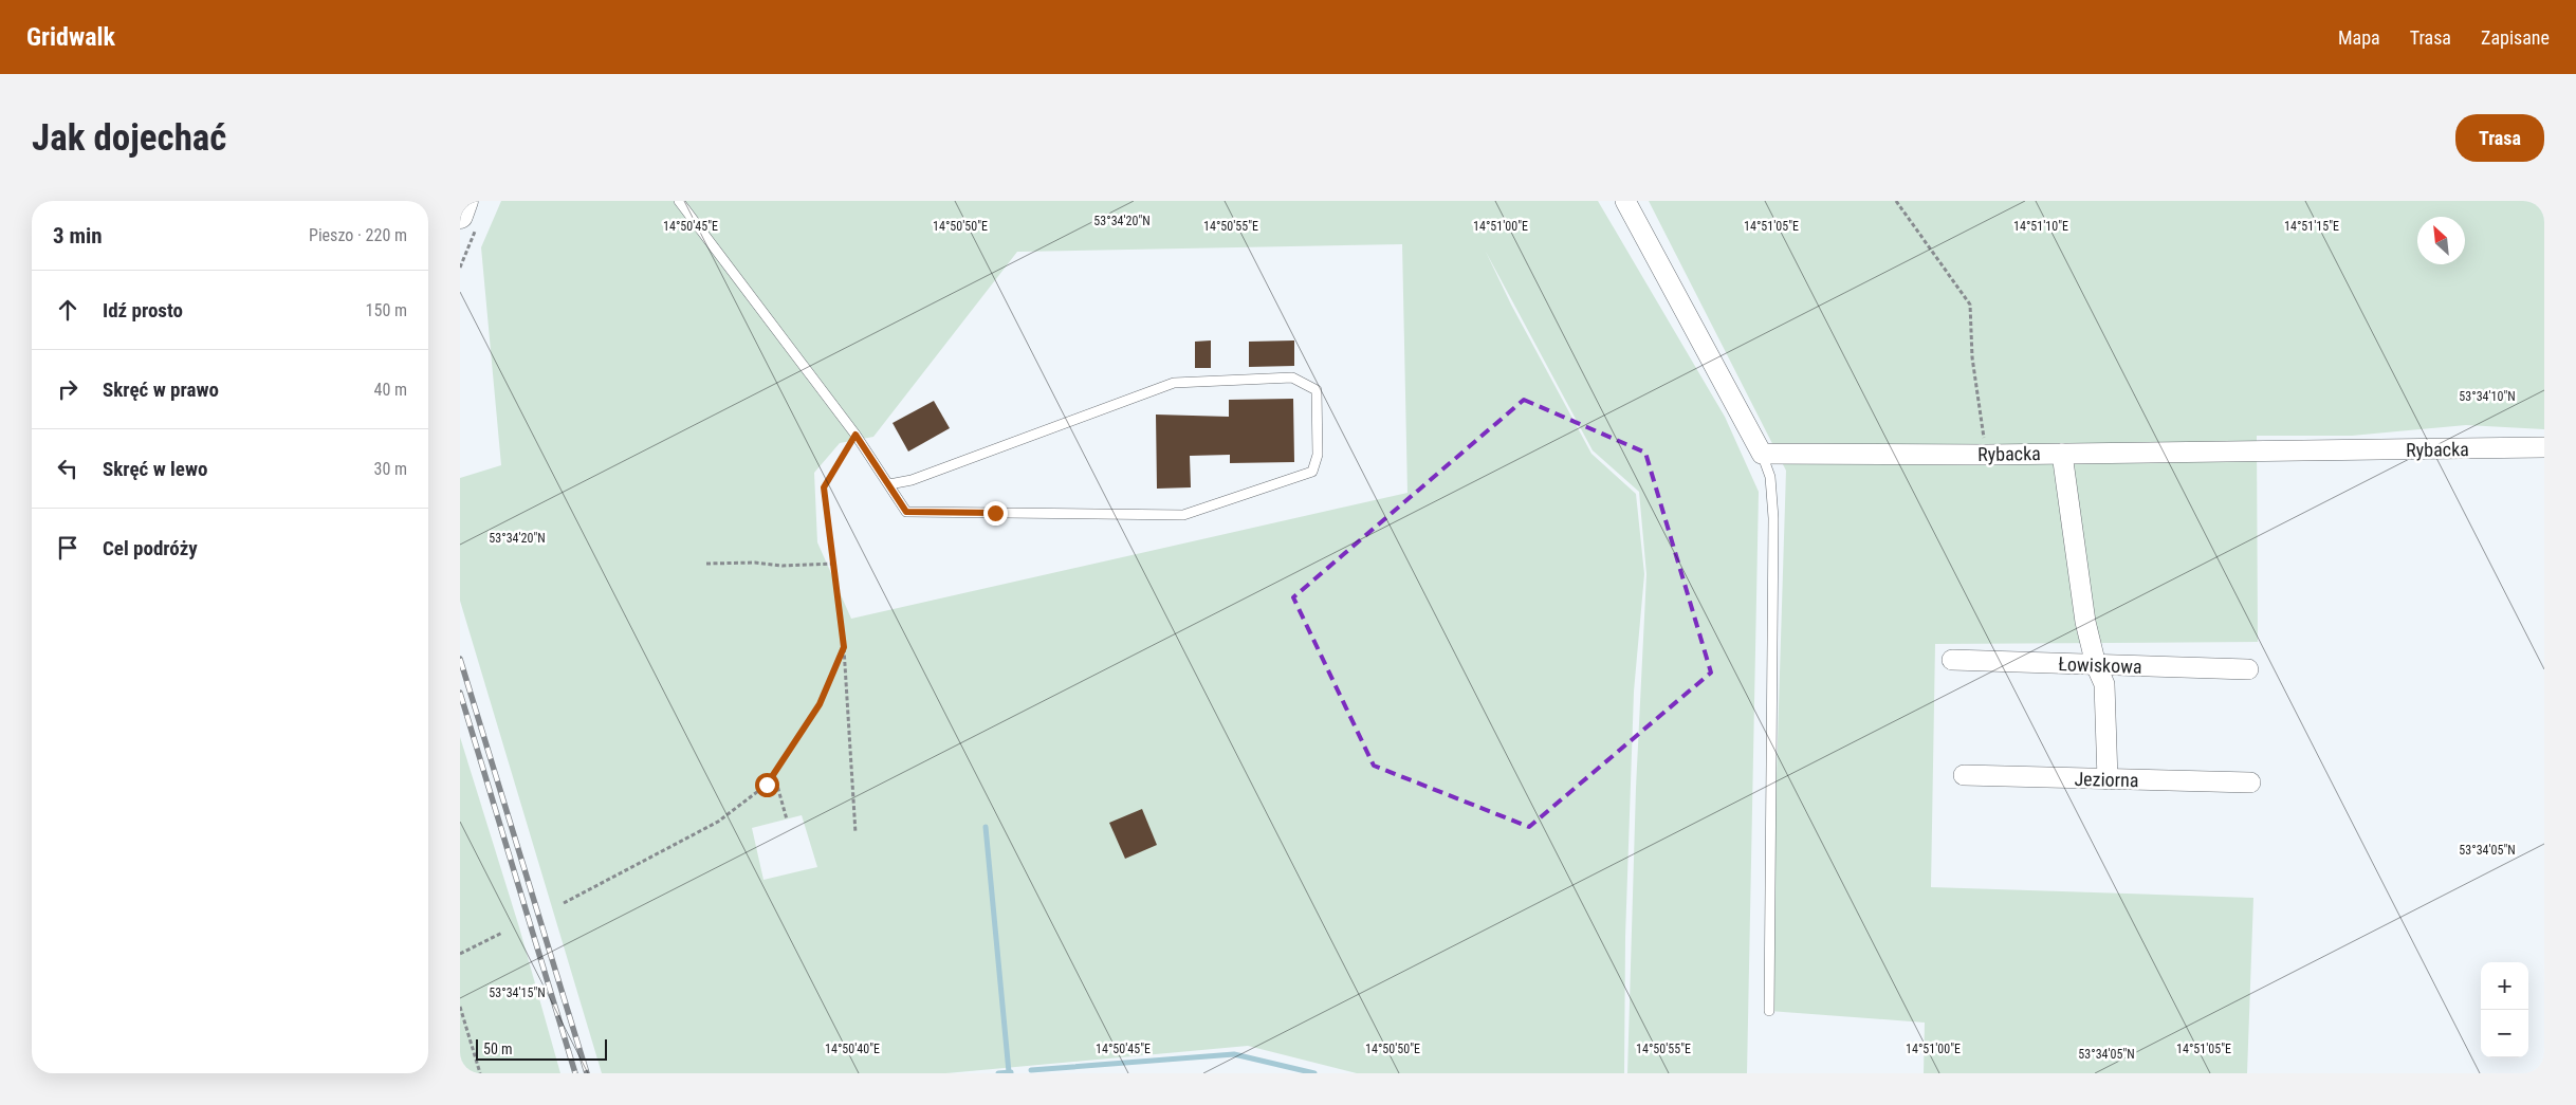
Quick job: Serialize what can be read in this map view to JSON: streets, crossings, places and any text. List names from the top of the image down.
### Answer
{
  "streets": {
    "street": ["Rybacka", "Łowiskowa", "Jeziorna"]
  },
  "scale_bar": "50 m",
  "north": "top left",
  "page": {
    "header": "Gridwalk",
    "nav": ["Mapa", "Trasa", "Zapisane"],
    "buttons": "Trasa",
    "title": "Jak dojechać",
    "heading": ["3 min", "Pieszo · 220 m"],
    "list": [
      ["Idź prosto", "150 m"],
      ["Skręć w prawo", "40 m"],
      ["Skręć w lewo", "30 m"],
      "Cel podróży"
    ],
    "map_buttons": ["+", "−"],
    "scale": "50 m"
  },
  "coordinates": [
    "53°34'20\"N",
    "14°50'45\"E",
    "14°50'50\"E",
    "14°50'55\"E",
    "14°51'00\"E",
    "14°51'05\"E",
    "14°51'10\"E",
    "14°51'15\"E",
    "53°34'10\"N",
    "53°34'05\"N",
    "53°34'15\"N",
    "14°50'40\"E"
  ]
}
